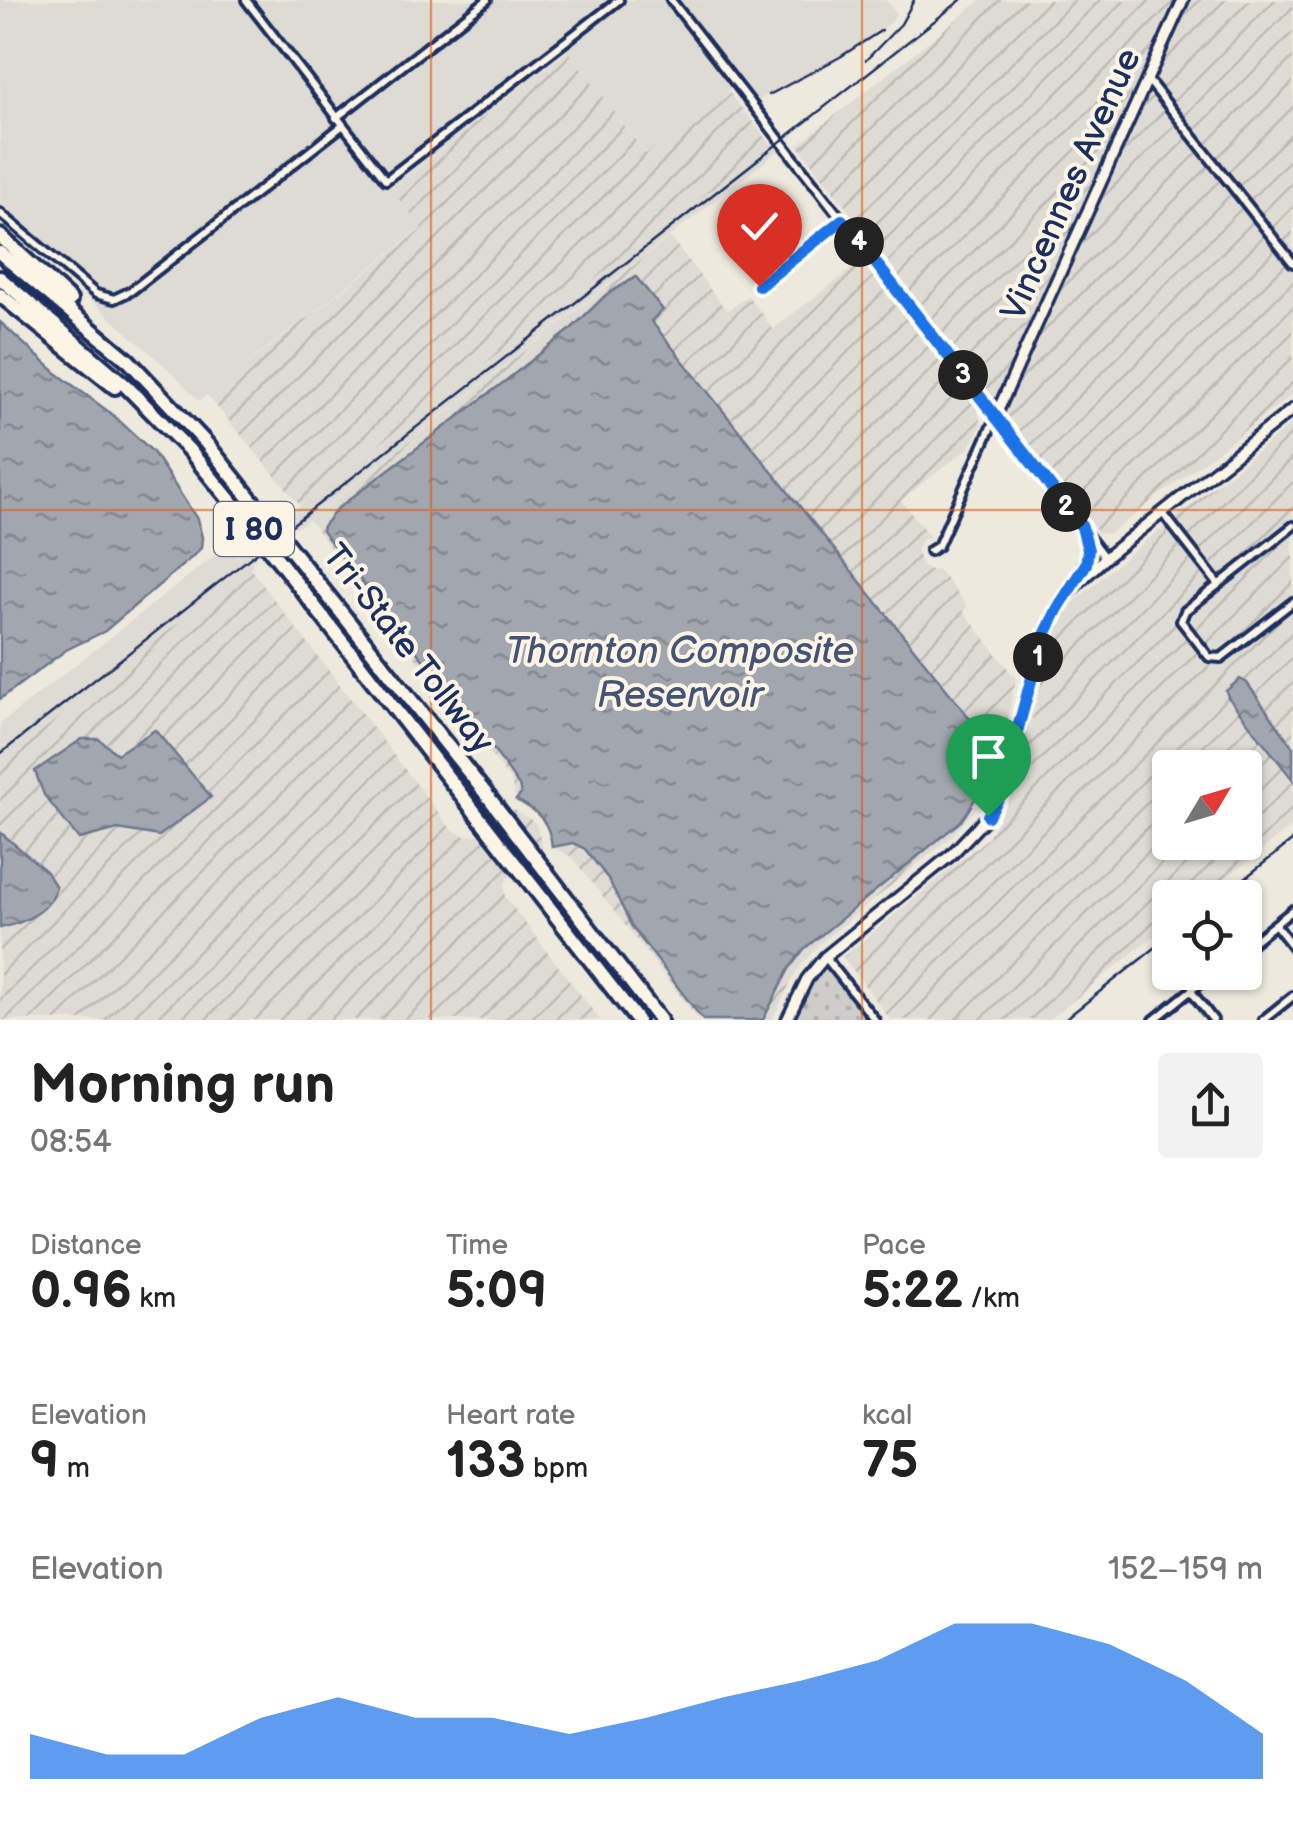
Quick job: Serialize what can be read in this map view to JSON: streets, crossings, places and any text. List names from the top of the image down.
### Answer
{
  "streets": {
    "highway": ["I 80", "Tri-State Tollway"],
    "street": ["Vincennes Avenue"]
  },
  "water": ["Thornton Composite Reservoir"],
  "north": "top right",
  "page": {
    "pins": [
      "4",
      "3",
      "2",
      "1"
    ],
    "heading": ["Morning run", "08:54"],
    "stats": [
      ["Distance", "0.96 km"],
      ["Time", "5:09"],
      ["Pace", "5:22 /km"],
      ["Elevation", "9 m"],
      ["Heart rate", "133 bpm"],
      ["kcal", "75"]
    ],
    "chart": ["Elevation", "152–159 m"]
  }
}
